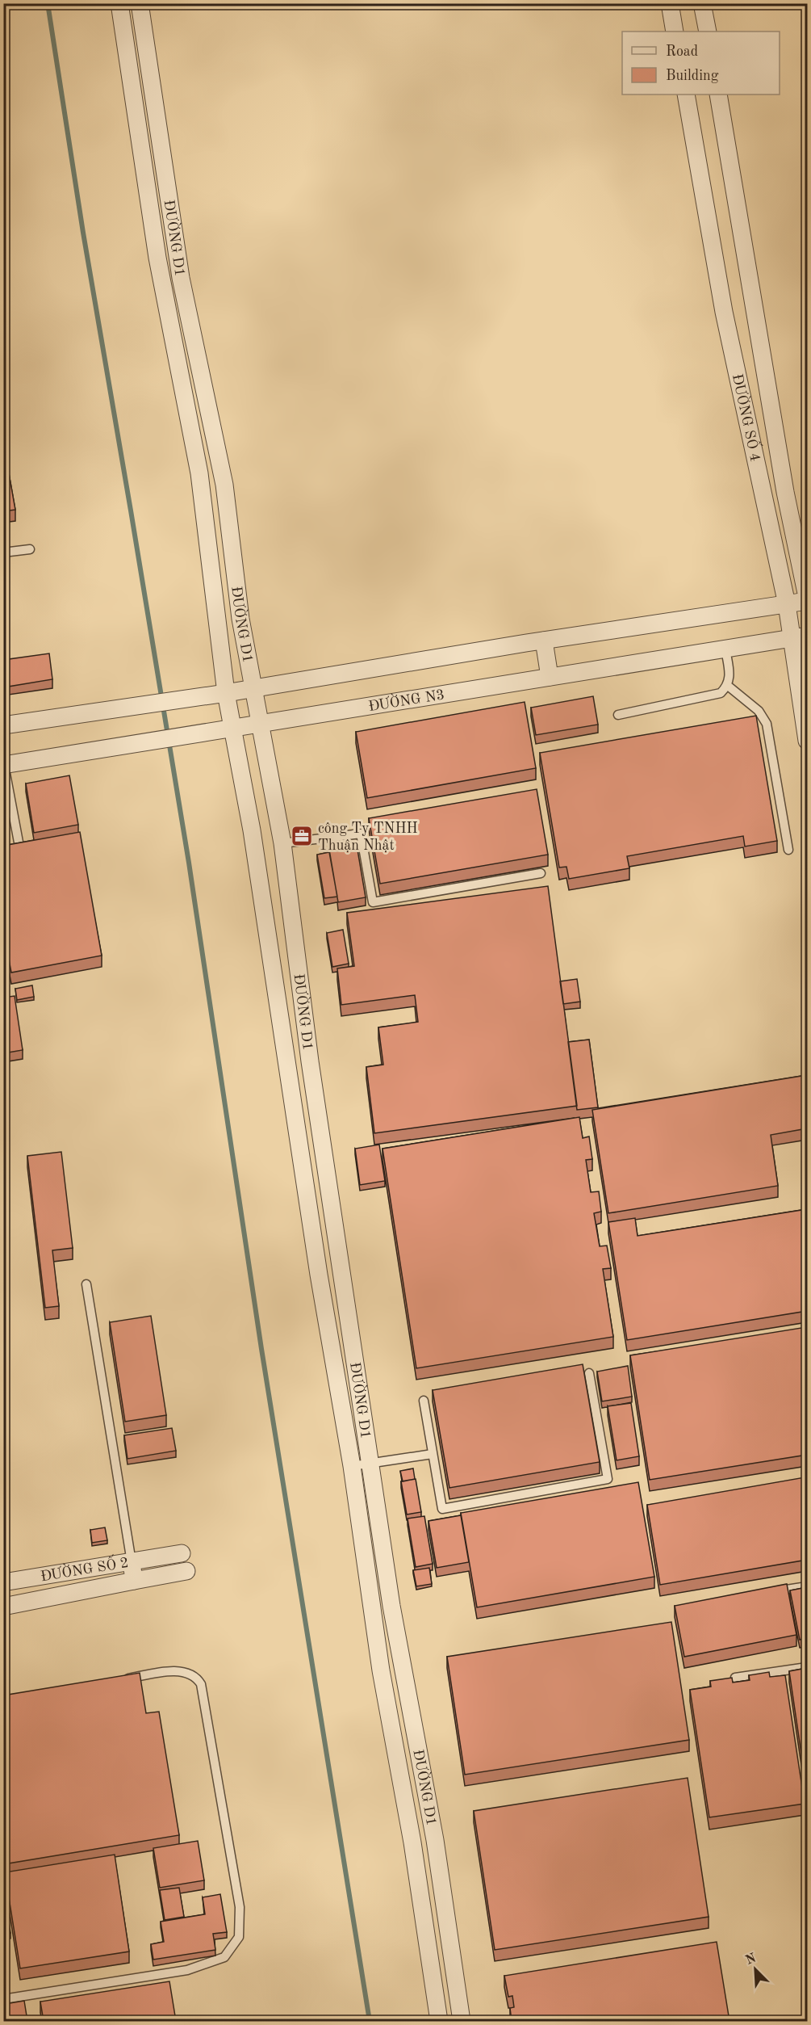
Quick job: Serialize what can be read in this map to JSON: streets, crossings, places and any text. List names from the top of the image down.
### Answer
{
  "streets": {
    "street": [
      "ĐƯỜNG D1",
      "ĐƯỜNG SỐ 4",
      "ĐƯỜNG N3",
      "ĐƯỜNG SỐ 2"
    ]
  },
  "crossings": [
    ["ĐƯỜNG D1", "ĐƯỜNG N3"],
    ["ĐƯỜNG SỐ 4", "ĐƯỜNG N3"]
  ],
  "places": {
    "office": ["công Ty TNHH Thuận Nhật"]
  },
  "legend": ["Road", "Building"],
  "north": "top left"
}
